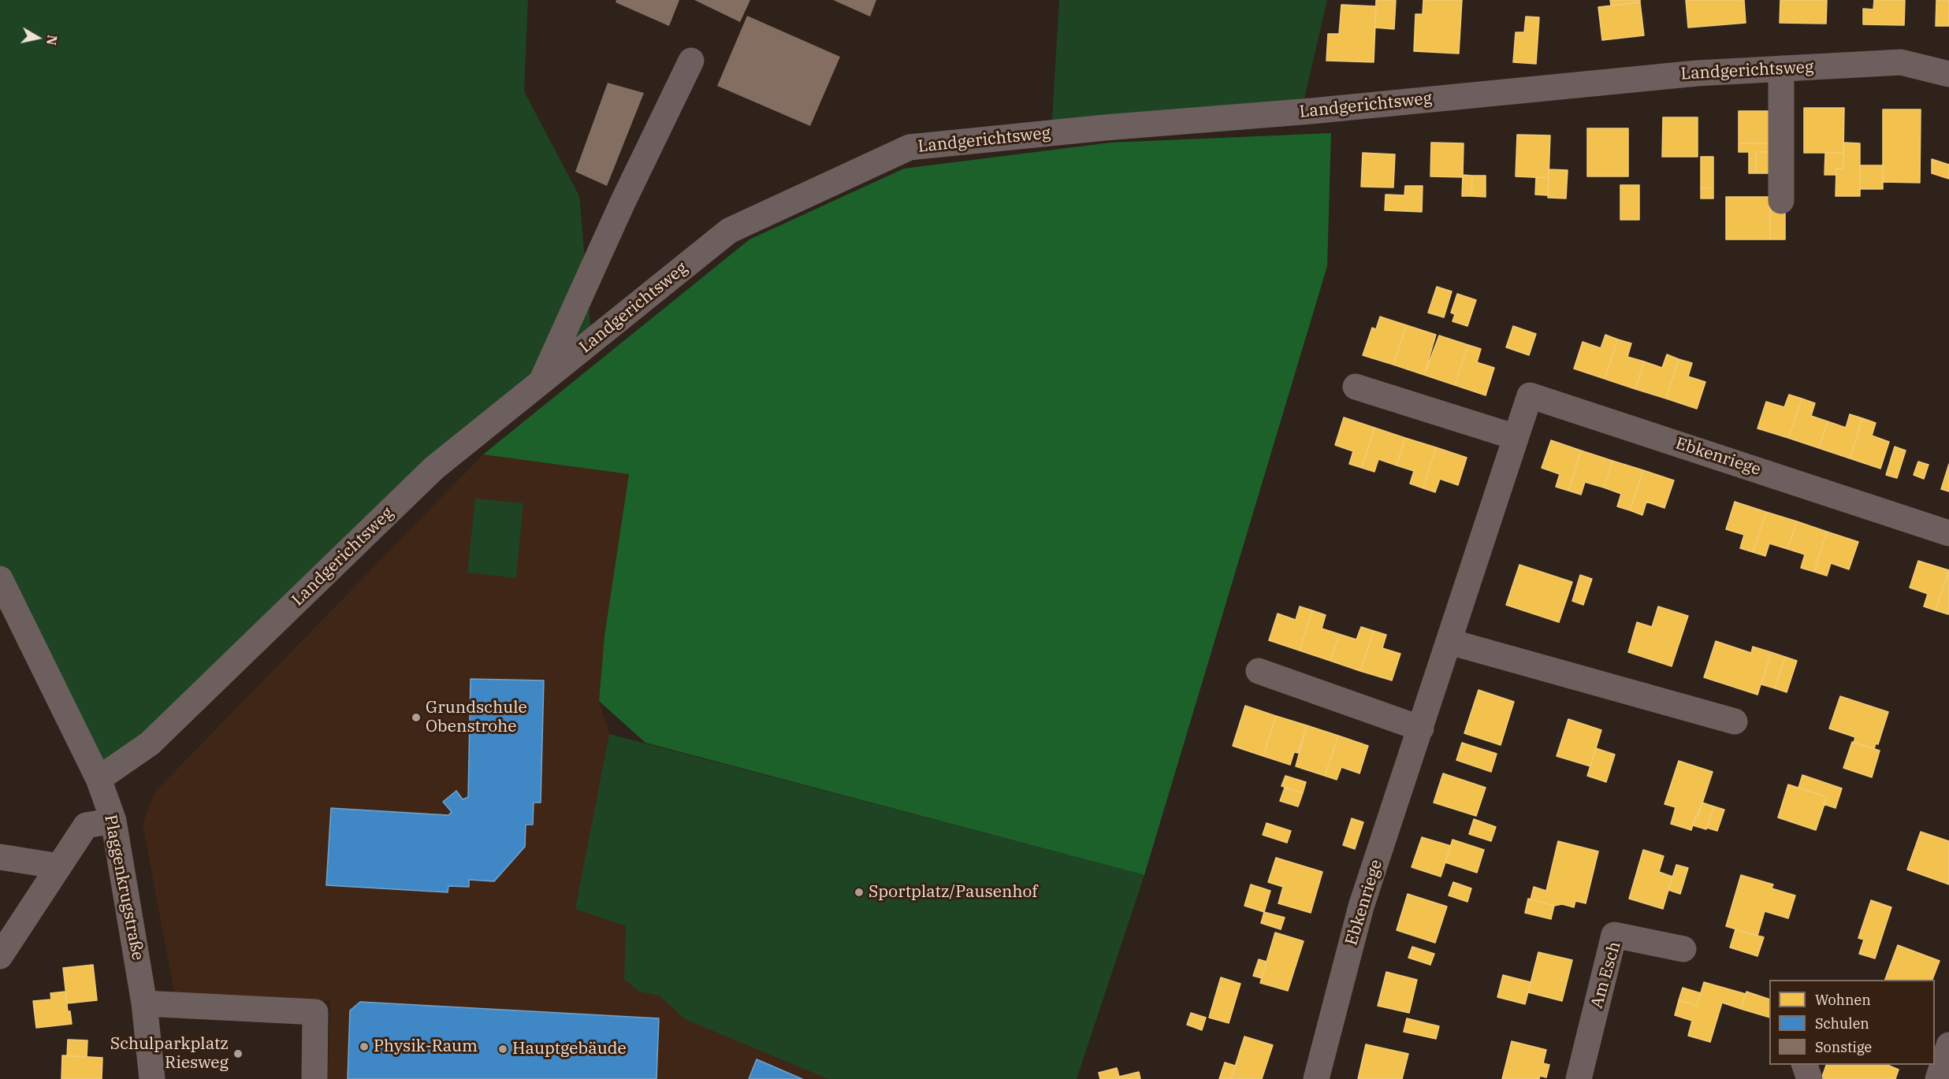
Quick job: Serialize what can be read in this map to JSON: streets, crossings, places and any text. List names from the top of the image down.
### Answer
{
  "streets": {
    "street": [
      "Landgerichtsweg",
      "Ebkenriege",
      "Plaggenkrugstraße",
      "Am Esch"
    ]
  },
  "crossings": [
    ["Landgerichtsweg", "Plaggenkrugstraße"]
  ],
  "places": [
    "Grundschule Obenstrohe",
    "Sportplatz/Pausenhof",
    "Physik-Raum",
    "Hauptgebäude",
    "Schulparkplatz Riesweg"
  ],
  "legend": ["Wohnen", "Schulen", "Sonstige"],
  "north": "right"
}
